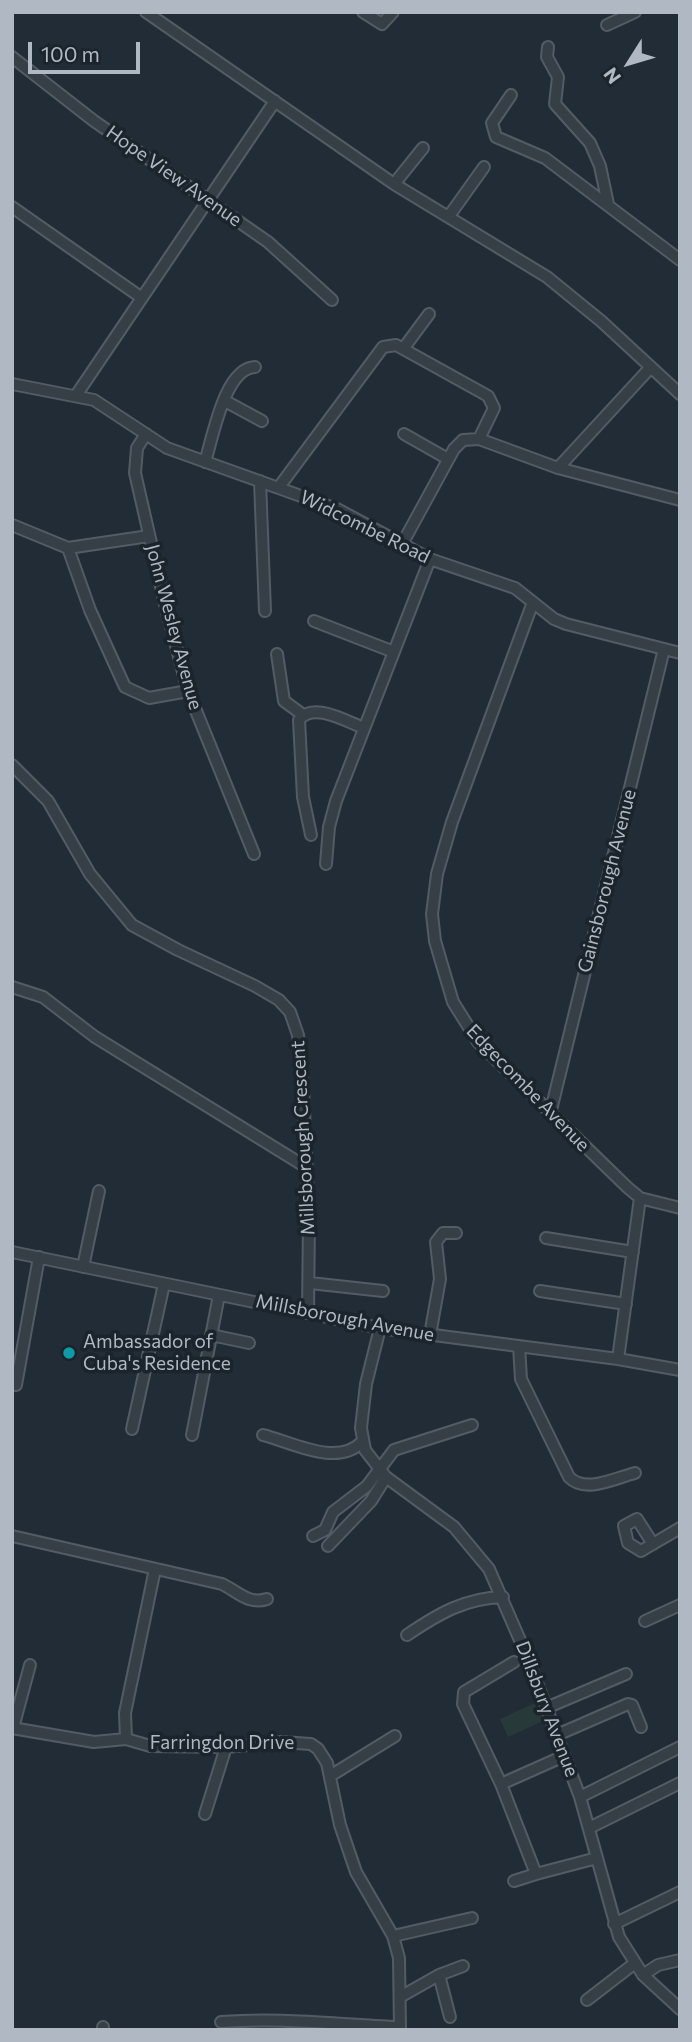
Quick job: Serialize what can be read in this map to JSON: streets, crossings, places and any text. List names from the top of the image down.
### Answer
{
  "streets": {
    "street": [
      "Hope View Avenue",
      "Widcombe Road",
      "John Wesley Avenue",
      "Gainsborough Avenue",
      "Edgecombe Avenue",
      "Millsborough Crescent",
      "Millsborough Avenue",
      "Dillsbury Avenue",
      "Farringdon Drive"
    ]
  },
  "crossings": [
    ["Widcombe Road", "John Wesley Avenue"],
    ["Widcombe Road", "Gainsborough Avenue"],
    ["Widcombe Road", "Edgecombe Avenue"],
    ["Gainsborough Avenue", "Edgecombe Avenue"],
    ["Millsborough Crescent", "Millsborough Avenue"]
  ],
  "places": ["Ambassador of Cuba's Residence"],
  "scale_bar": "100 m",
  "north": "bottom left"
}
